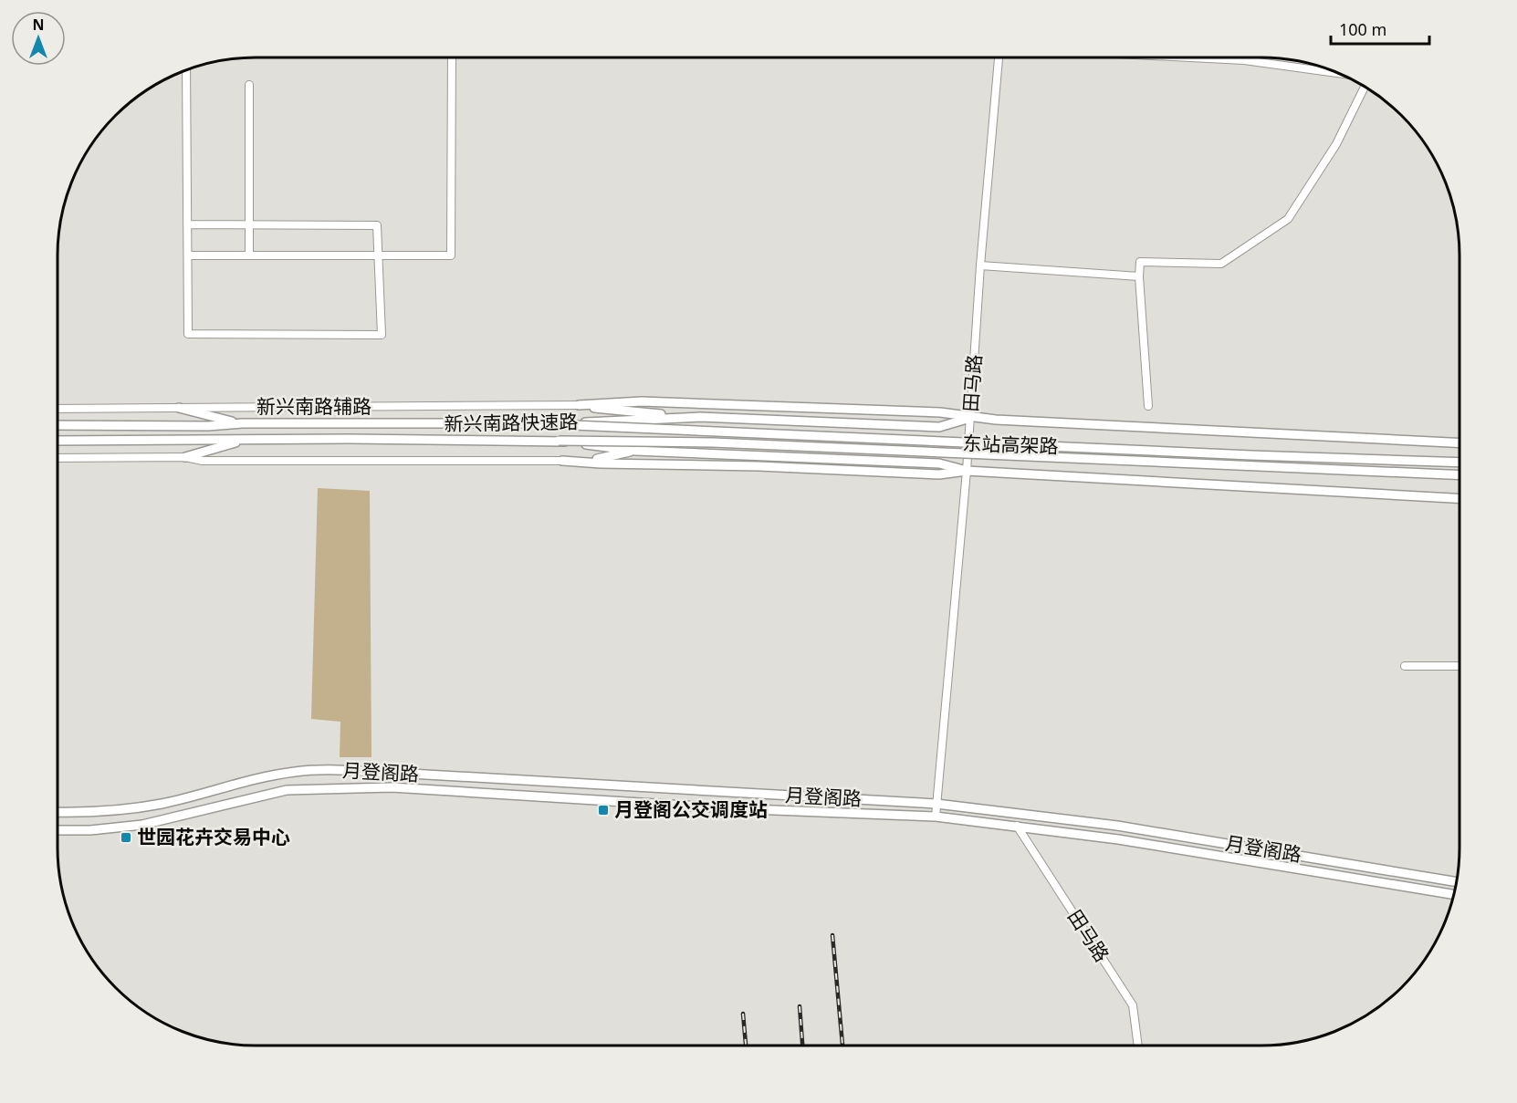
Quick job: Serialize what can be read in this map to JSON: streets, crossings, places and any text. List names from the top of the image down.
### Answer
{
  "streets": {
    "main road": ["新兴南路快速路", "东站高架路", "月登阁路"],
    "street": ["田马路", "新兴南路辅路"]
  },
  "crossings": [
    ["田马路", "新兴南路快速路"],
    ["田马路", "月登阁路"],
    ["新兴南路快速路", "东站高架路"]
  ],
  "places": {
    "transit": ["月登阁公交调度站", "世园花卉交易中心"]
  },
  "scale_bar": "100 m",
  "north": "top"
}
